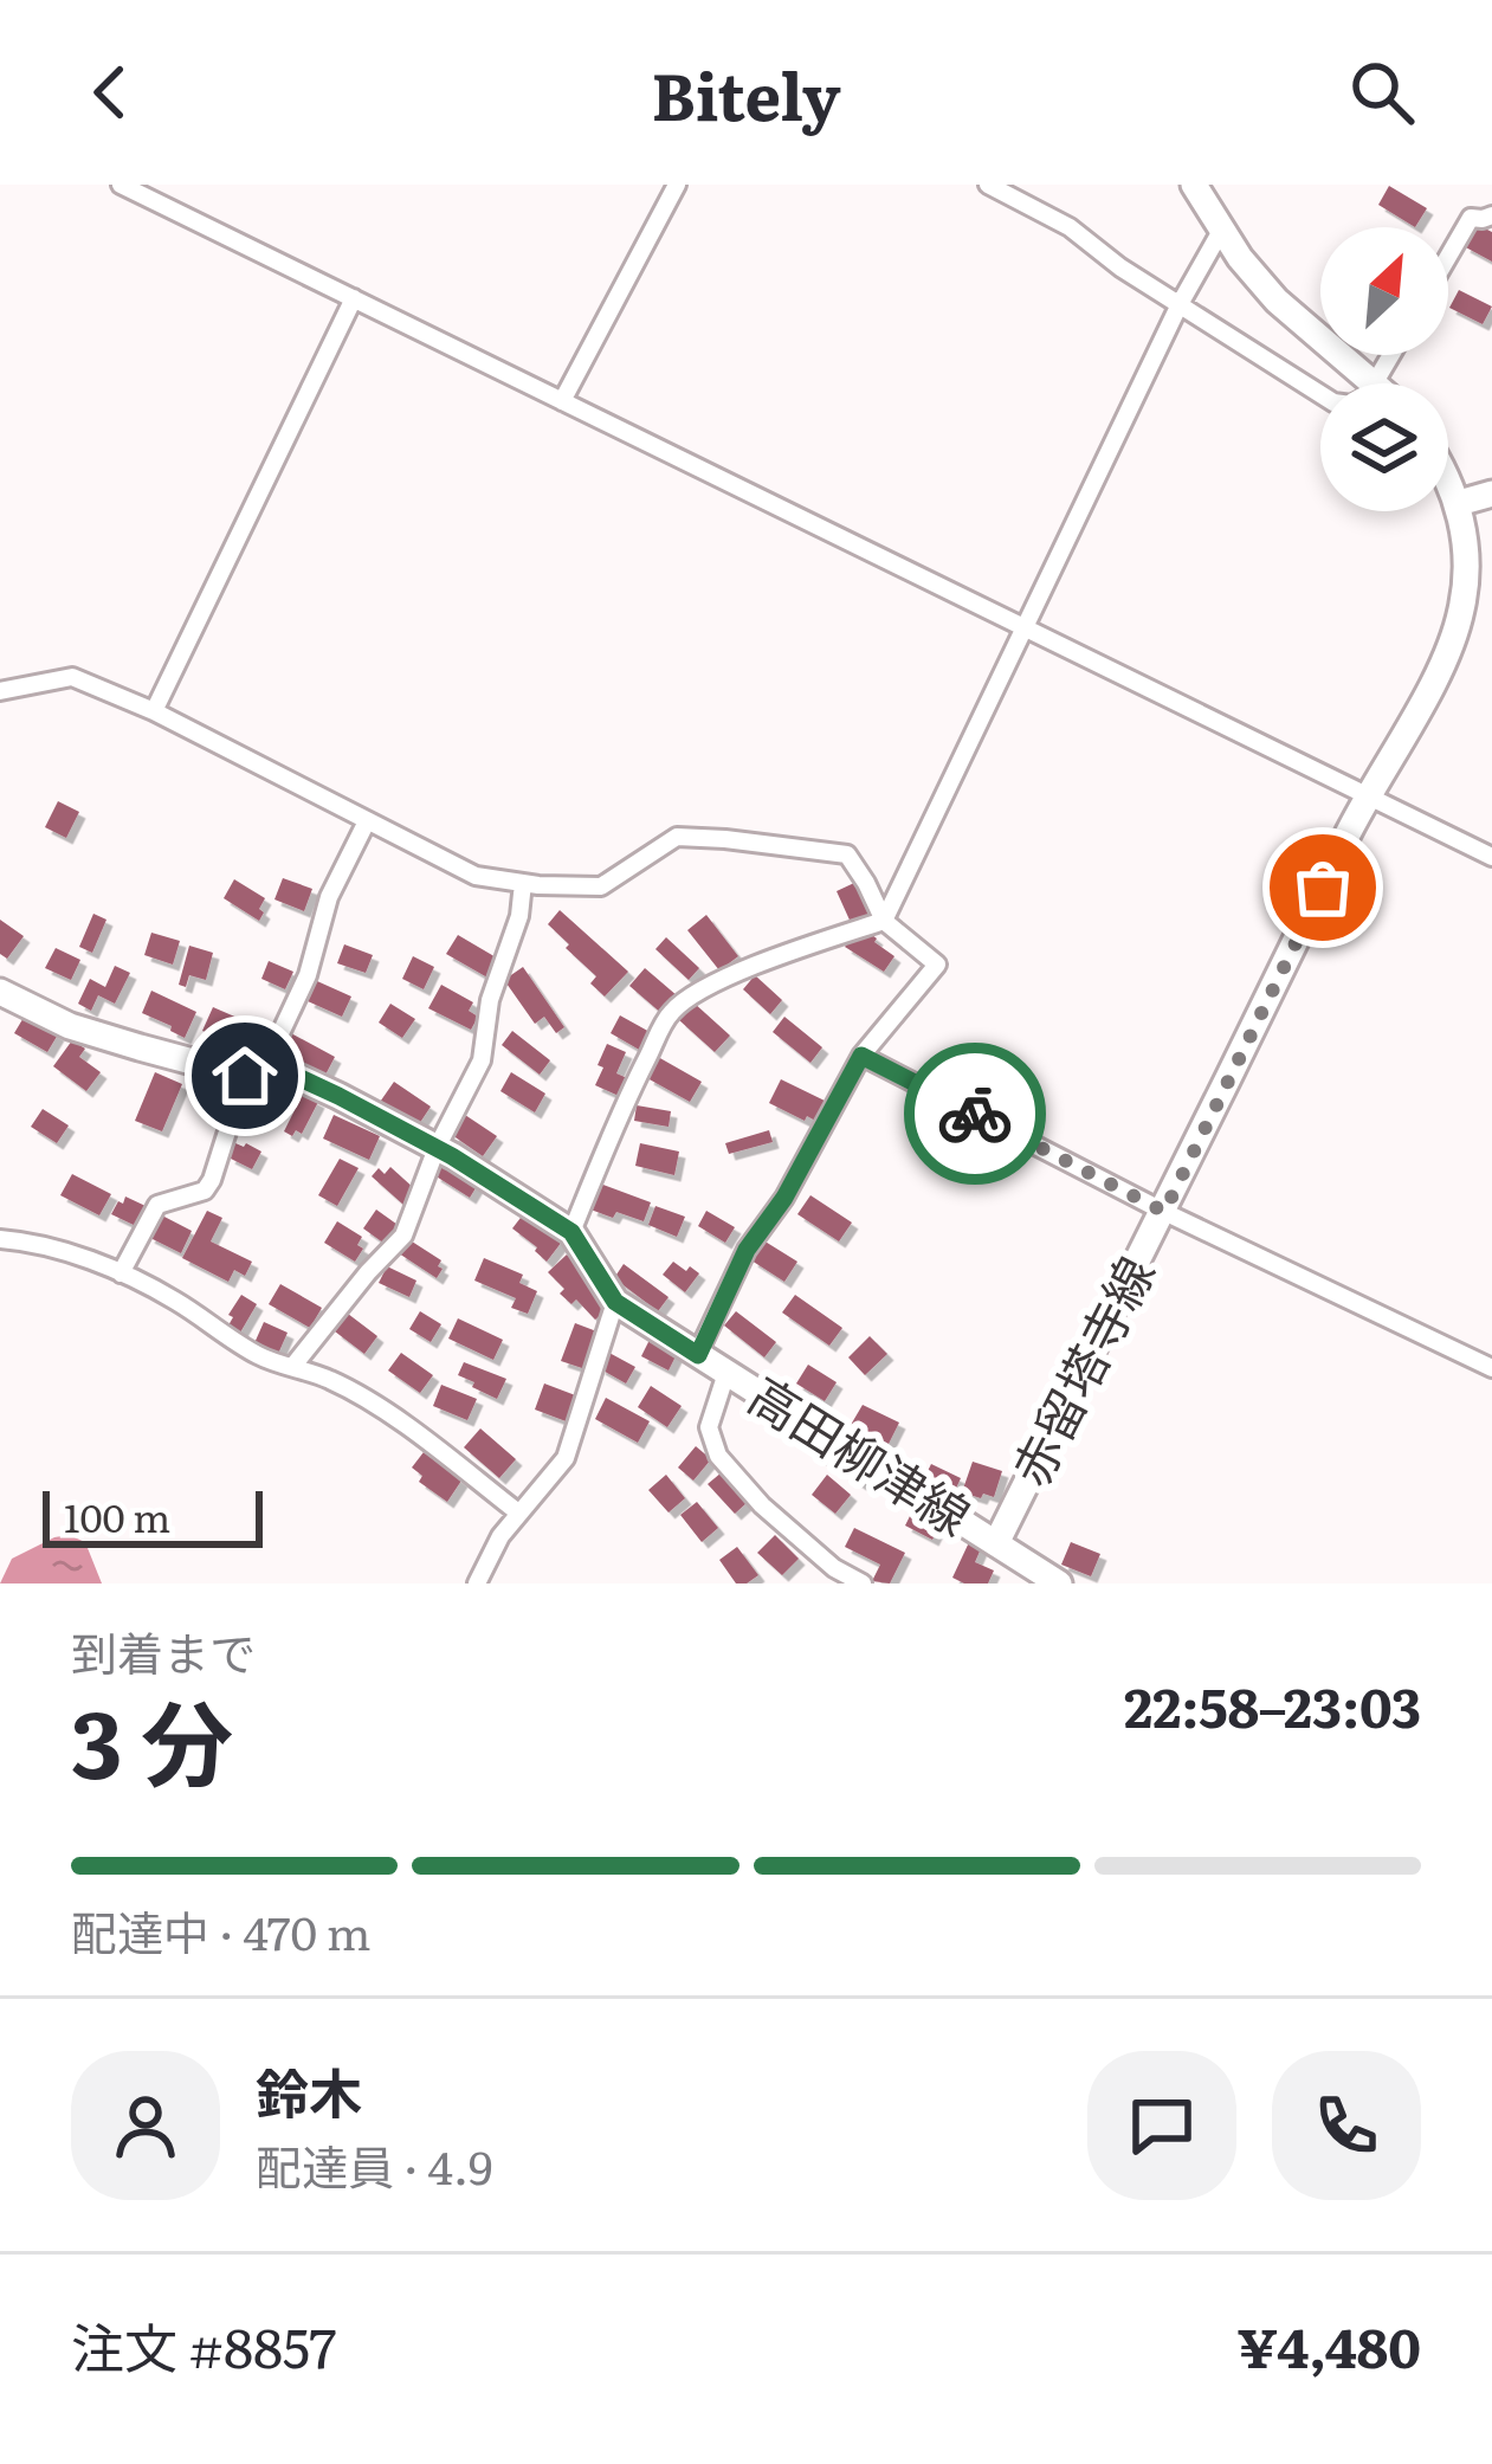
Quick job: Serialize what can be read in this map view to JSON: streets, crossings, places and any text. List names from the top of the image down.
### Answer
{
  "streets": {
    "main road": ["赤留塔寺線", "高田柳津線"]
  },
  "crossings": [
    ["赤留塔寺線", "高田柳津線"]
  ],
  "scale_bar": "100 m",
  "north": "top right",
  "page": {
    "header": "Bitely",
    "scale": "100 m",
    "heading": ["3 分", "到着まで", "22:58–23:03"],
    "panel": [
      "鈴木",
      "配達員 · 4.9",
      "注文 #8857",
      "¥4,480"
    ],
    "bar": "配達中 · 470 m"
  }
}
